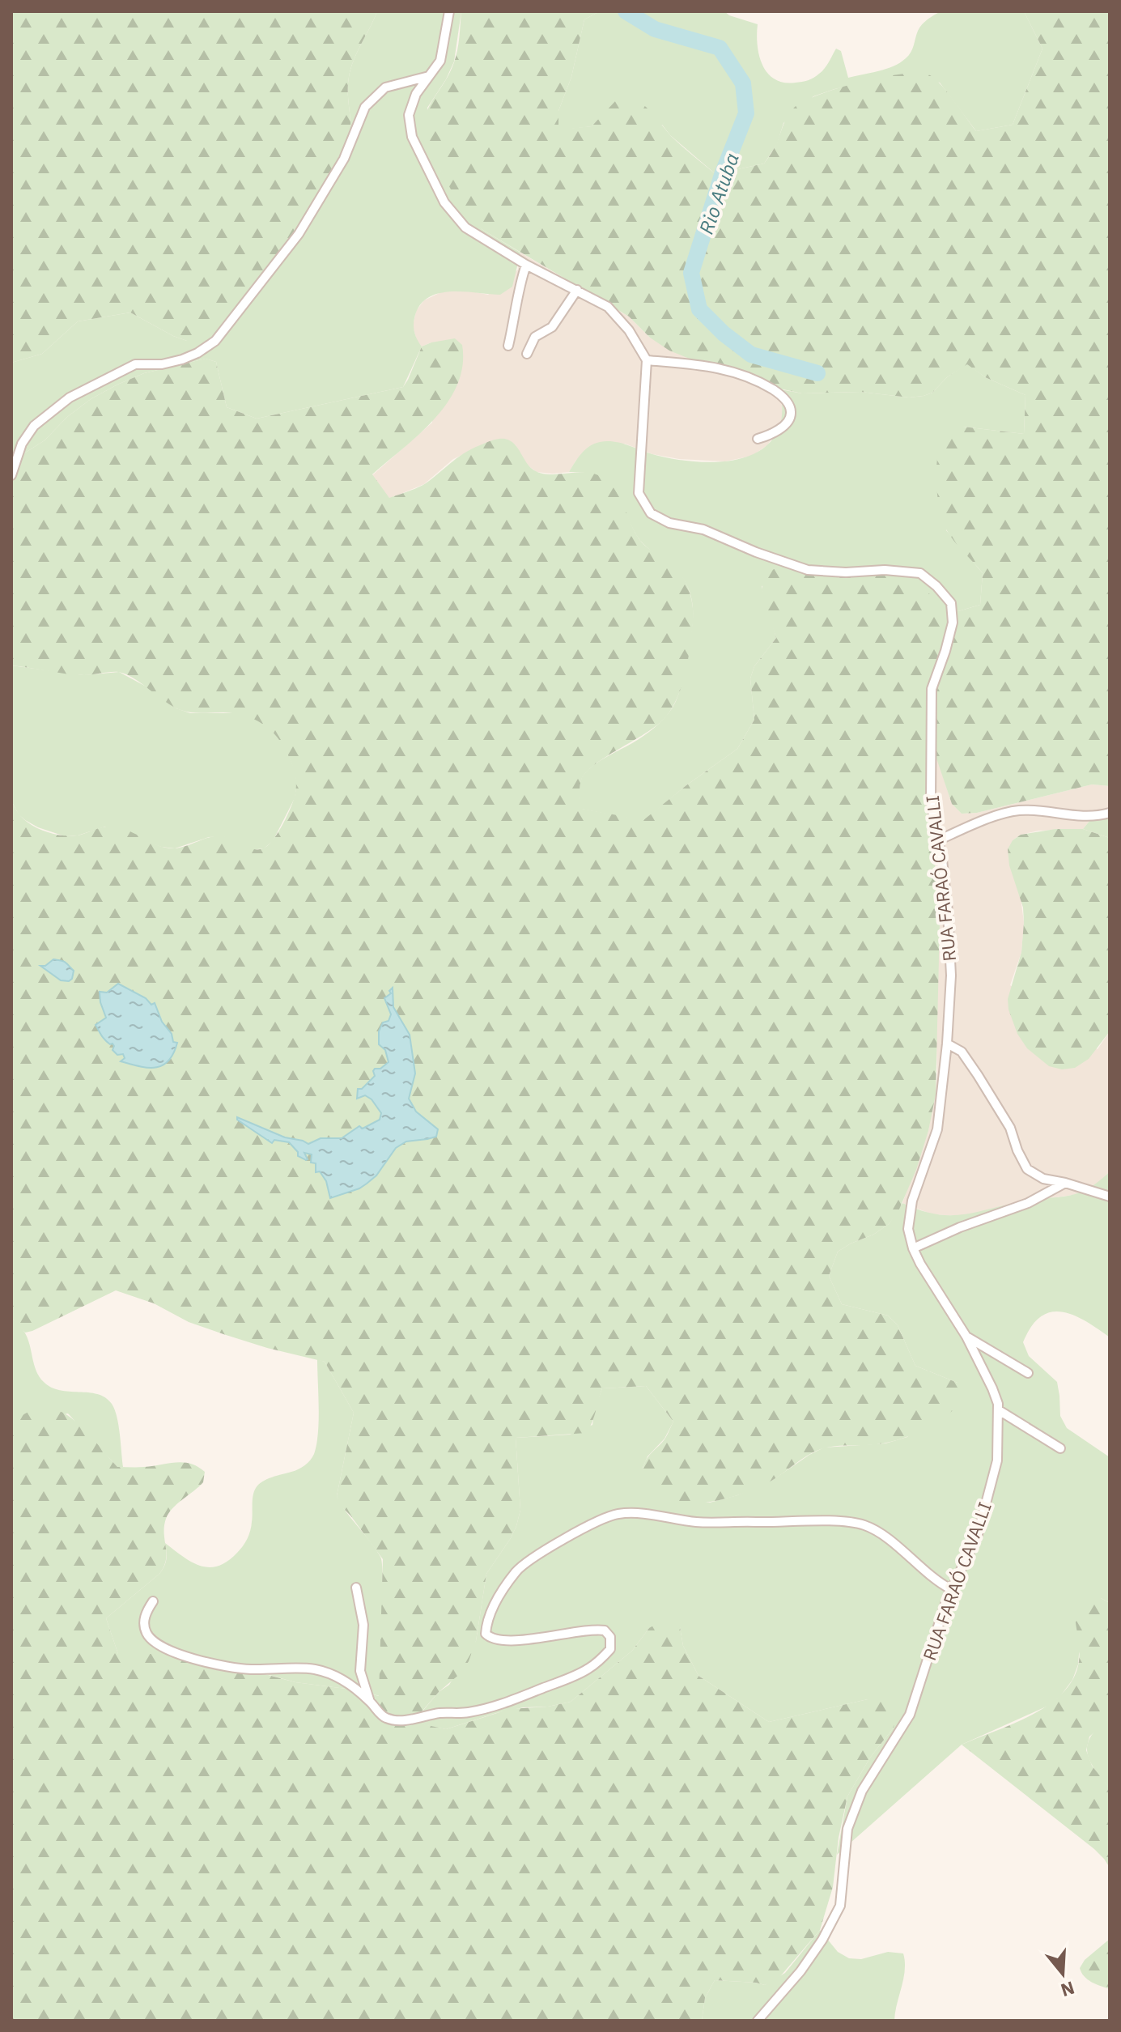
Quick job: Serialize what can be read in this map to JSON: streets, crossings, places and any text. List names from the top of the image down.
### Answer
{
  "streets": {
    "street": ["RUA FARAÓ CAVALLI"]
  },
  "water": ["Rio Atuba"],
  "north": "bottom"
}
